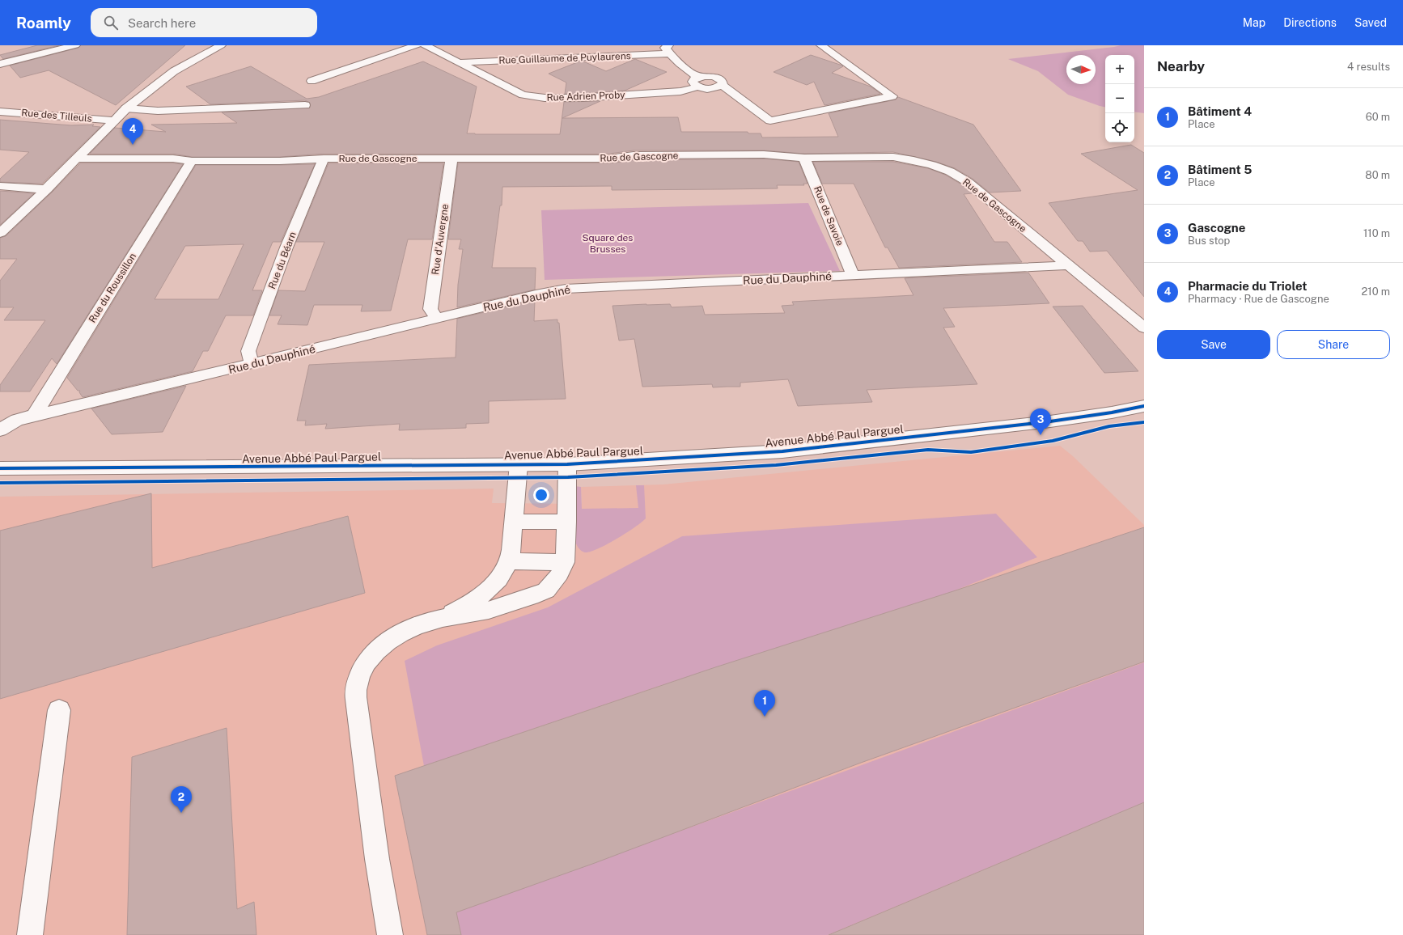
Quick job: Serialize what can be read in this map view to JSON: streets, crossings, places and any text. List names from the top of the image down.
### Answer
{
  "streets": {
    "street": [
      "Rue Guillaume de Puylaurens",
      "Rue Adrien Proby",
      "Rue des Tilleuls",
      "Rue de Gascogne",
      "Rue de Savoie",
      "Rue d'Auvergne",
      "Rue du Béarn",
      "Rue du Dauphiné",
      "Rue du Roussillon",
      "Avenue Abbé Paul Parguel"
    ]
  },
  "crossings": [
    ["Rue Guillaume de Puylaurens", "Rue Adrien Proby"],
    ["Rue de Gascogne", "Rue de Savoie"],
    ["Rue de Gascogne", "Rue d'Auvergne"],
    ["Rue de Gascogne", "Rue du Béarn"],
    ["Rue de Gascogne", "Rue du Dauphiné"],
    ["Rue de Gascogne", "Rue du Roussillon"],
    ["Rue de Savoie", "Rue du Dauphiné"],
    ["Rue d'Auvergne", "Rue du Dauphiné"],
    ["Rue du Béarn", "Rue du Dauphiné"],
    ["Rue du Dauphiné", "Rue du Roussillon"]
  ],
  "parks": ["Square des Brusses"],
  "north": "right",
  "page": {
    "header": "Roamly",
    "search": "Search here",
    "nav": ["Map", "Directions", "Saved"],
    "heading": ["Nearby", "4 results"],
    "map_buttons": ["+", "−"],
    "list": [
      {
        "mark": "1",
        "name": "Bâtiment 4",
        "note": "Place",
        "value": "60 m"
      },
      {
        "mark": "2",
        "name": "Bâtiment 5",
        "note": "Place",
        "value": "80 m"
      },
      {
        "mark": "3",
        "name": "Gascogne",
        "note": "Bus stop",
        "value": "110 m"
      },
      {
        "mark": "4",
        "name": "Pharmacie du Triolet",
        "note": "Pharmacy · Rue de Gascogne",
        "value": "210 m"
      }
    ],
    "pins": [
      "4",
      "3",
      "1",
      "2"
    ],
    "buttons": ["Save", "Share"]
  }
}
